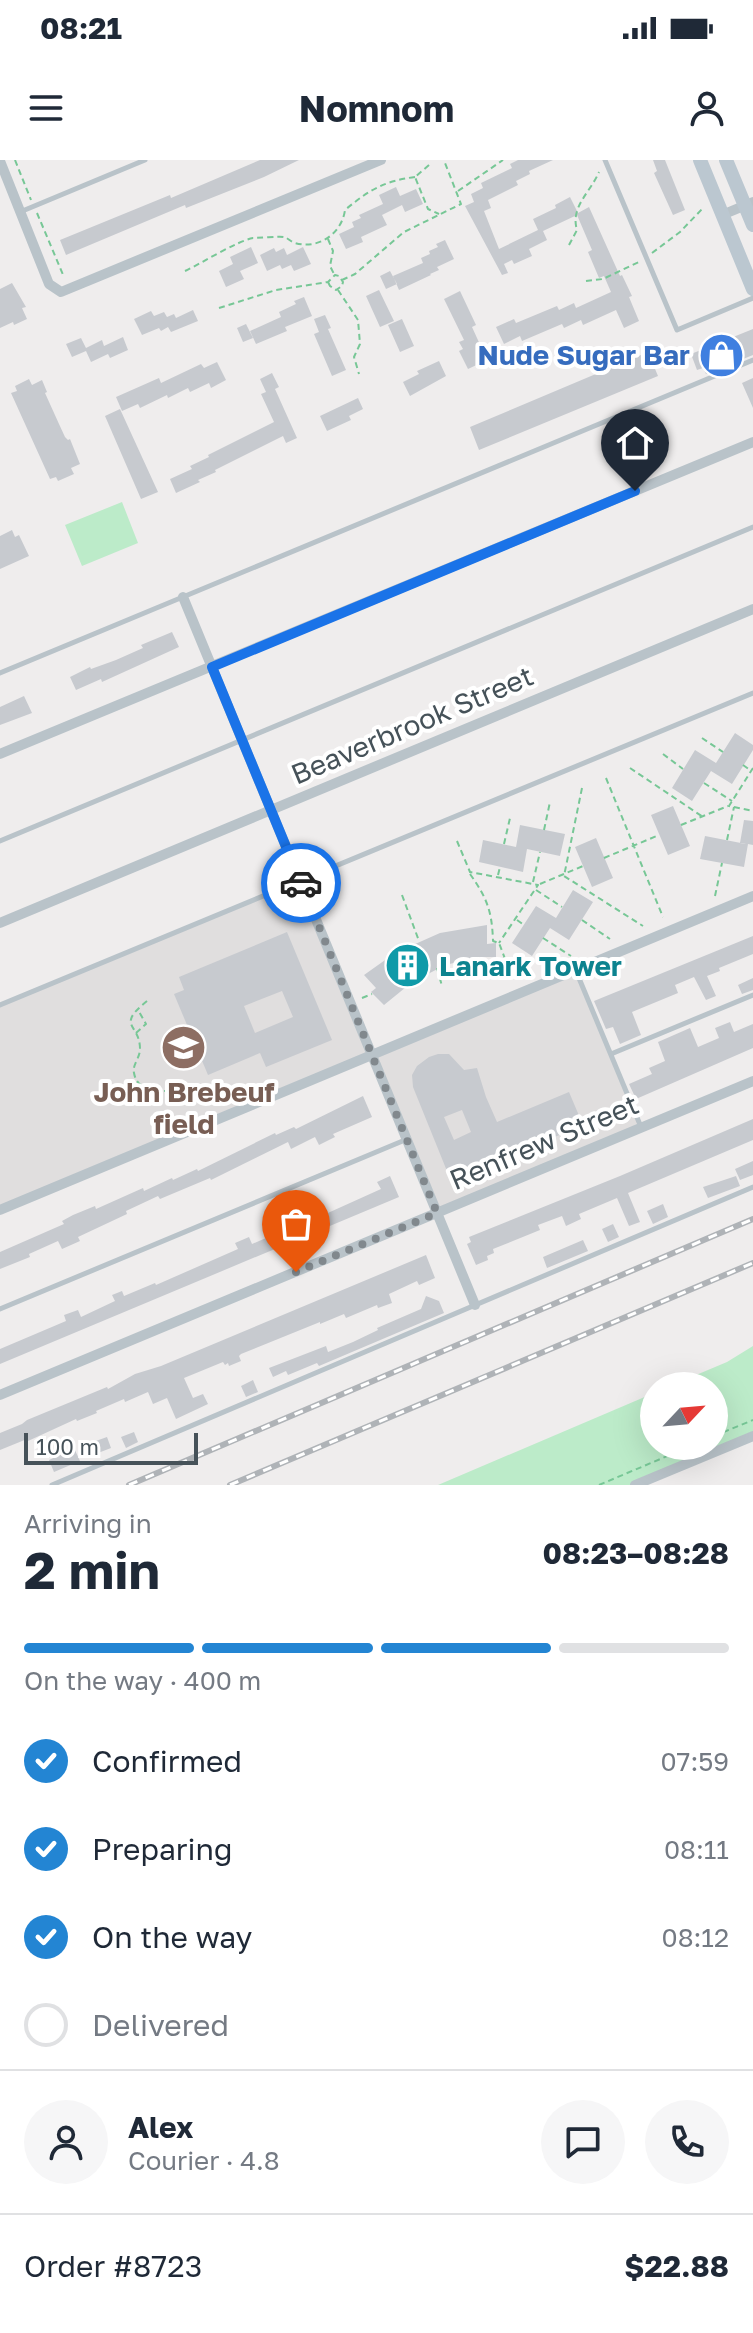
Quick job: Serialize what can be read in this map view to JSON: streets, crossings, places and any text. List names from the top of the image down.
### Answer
{
  "streets": {
    "street": ["Beaverbrook Street", "Renfrew Street"]
  },
  "places": {
    "shop": ["Nude Sugar Bar"],
    "building": ["Lanark Tower"],
    "school or university": ["John Brebeuf field"]
  },
  "scale_bar": "100 m",
  "north": "top right",
  "page": {
    "status": "08:21",
    "header": "Nomnom",
    "scale": "100 m",
    "heading": ["2 min", "Arriving in", "08:23–08:28"],
    "panel": [
      "Alex",
      "Courier · 4.8",
      "Order #8723",
      "$22.88"
    ],
    "bar": "On the way · 400 m",
    "list": [
      ["Confirmed", "07:59"],
      ["Preparing", "08:11"],
      ["On the way", "08:12"],
      "Delivered"
    ]
  }
}
